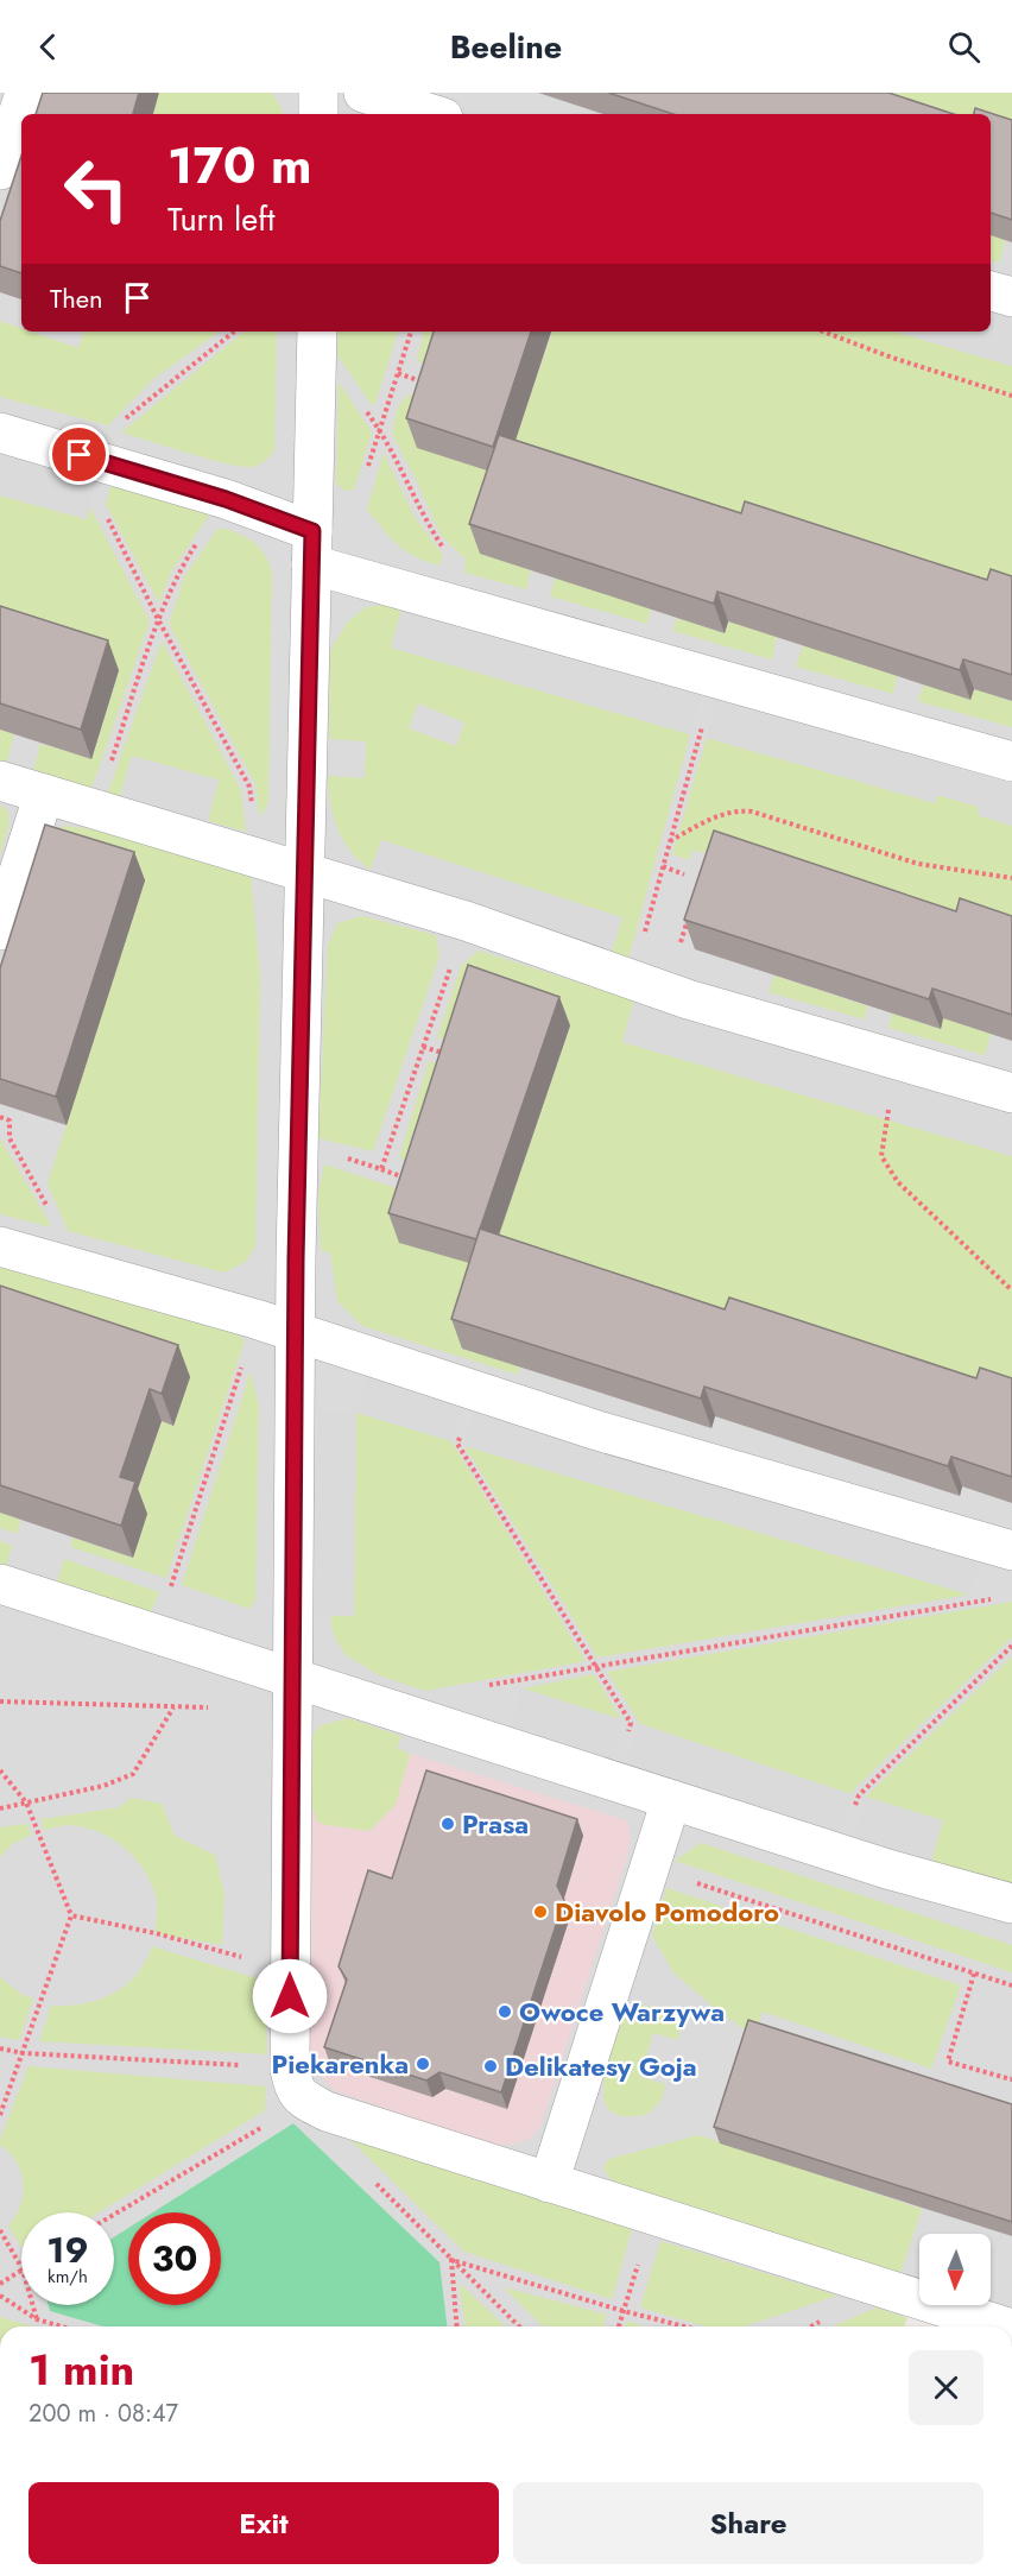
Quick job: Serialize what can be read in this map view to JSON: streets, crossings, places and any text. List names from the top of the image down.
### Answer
{
  "places": [
    "Prasa",
    "Diavolo Pomodoro",
    "Owoce Warzywa",
    "Piekarenka",
    "Delikatesy Goja"
  ],
  "north": "bottom",
  "page": {
    "header": "Beeline",
    "turn": ["170 m", "Turn left"],
    "then": "Then",
    "speed": "19 km/h",
    "limit": "30",
    "heading": ["1 min", "200 m · 08:47"],
    "buttons": ["Exit", "Share"]
  }
}
